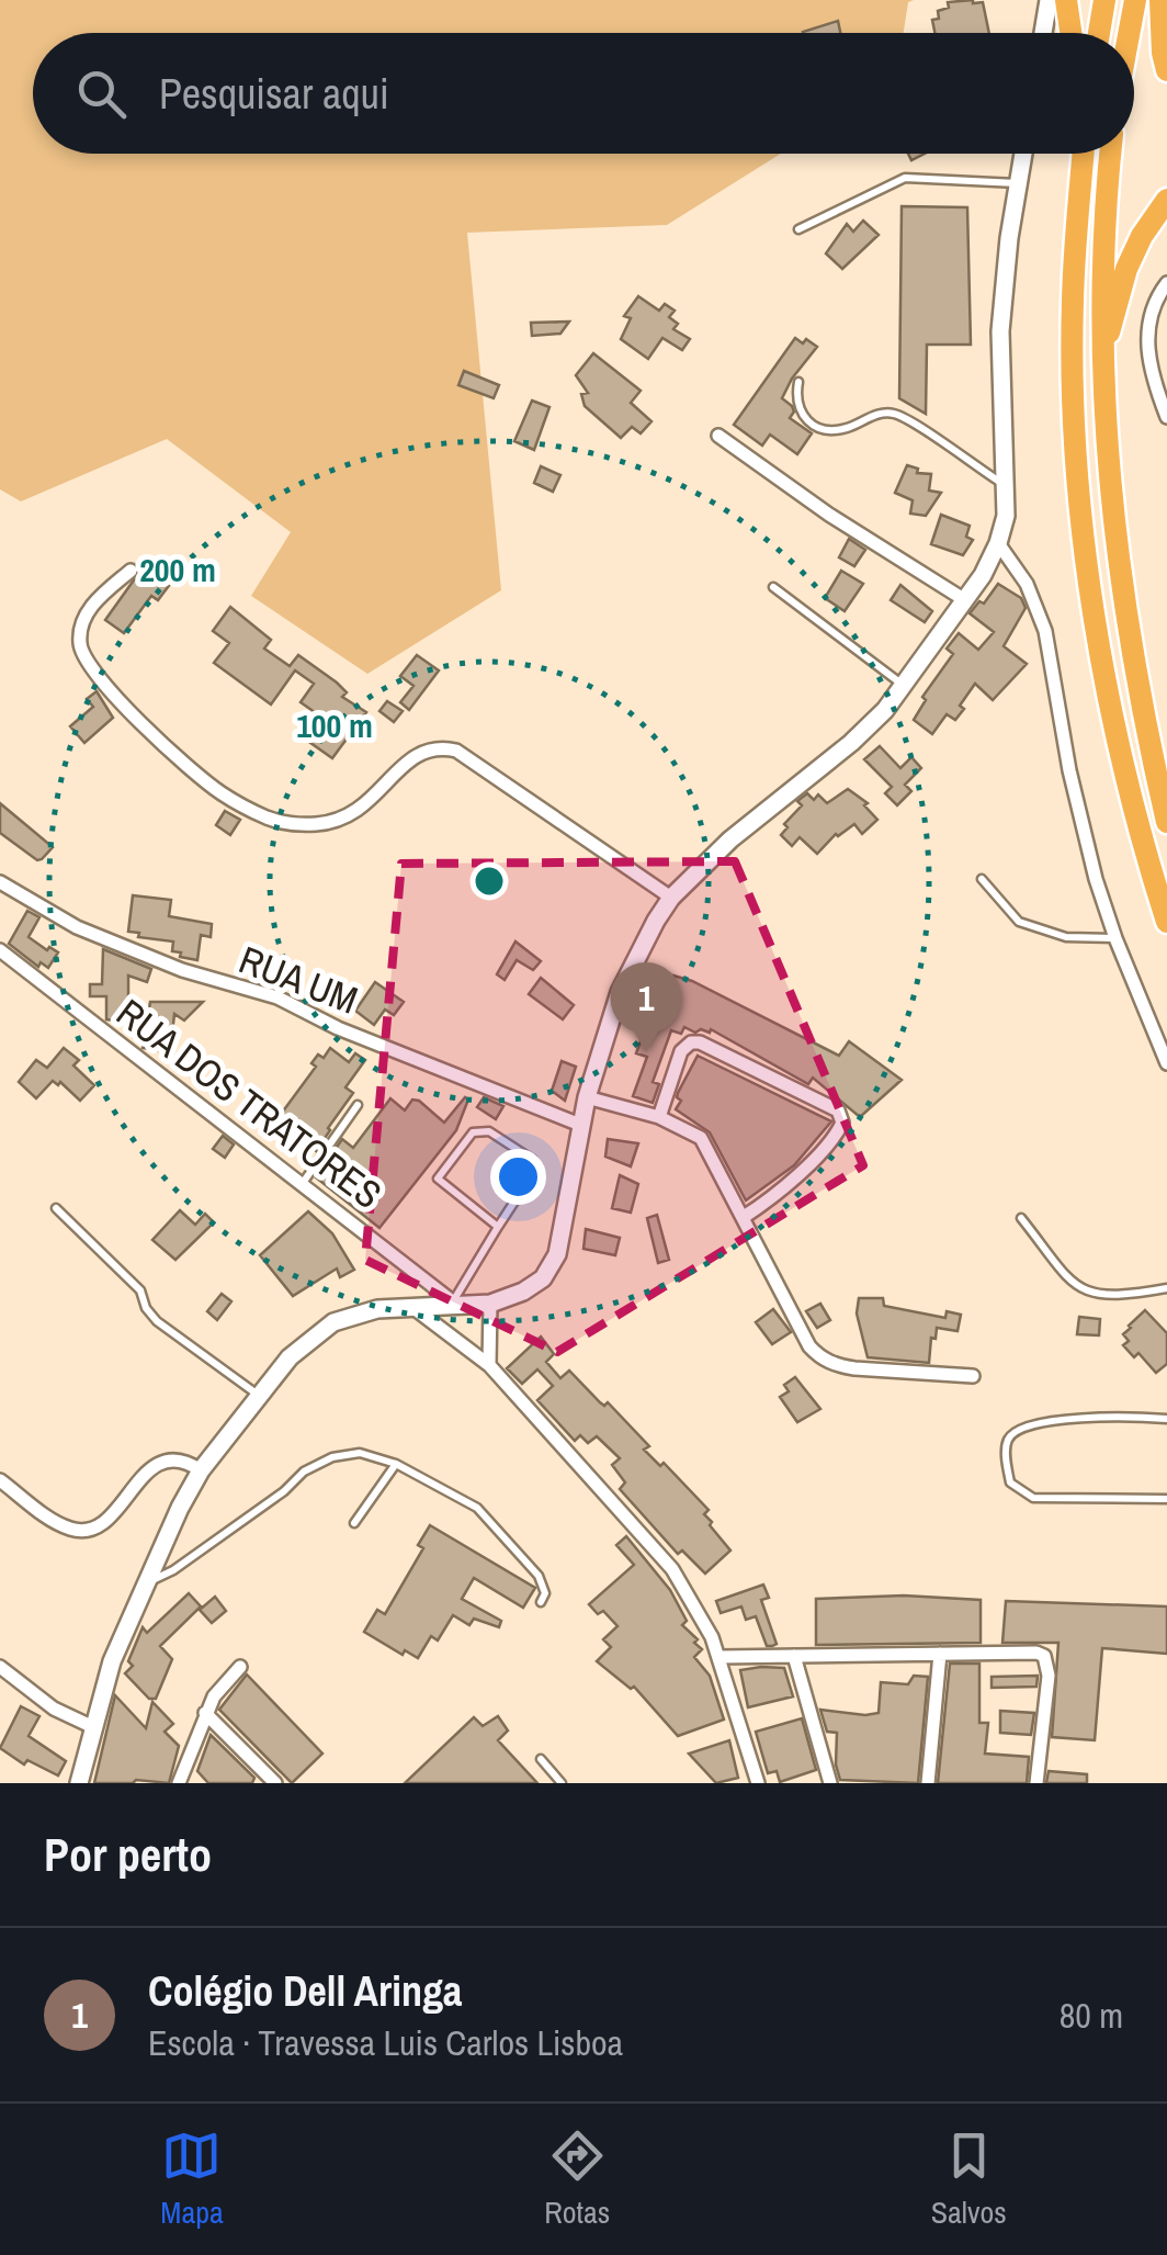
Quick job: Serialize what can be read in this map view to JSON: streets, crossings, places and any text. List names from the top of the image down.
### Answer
{
  "streets": {
    "street": ["RUA UM", "RUA DOS TRATORES"]
  },
  "page": {
    "search": "Pesquisar aqui",
    "pins": "1",
    "heading": "Por perto",
    "list": [
      {
        "mark": "1",
        "name": "Colégio Dell Aringa",
        "note": "Escola · Travessa Luis Carlos Lisboa",
        "value": "80 m"
      }
    ],
    "nav": ["Mapa", "Rotas", "Salvos"]
  },
  "rings": ["200 m", "100 m"]
}
